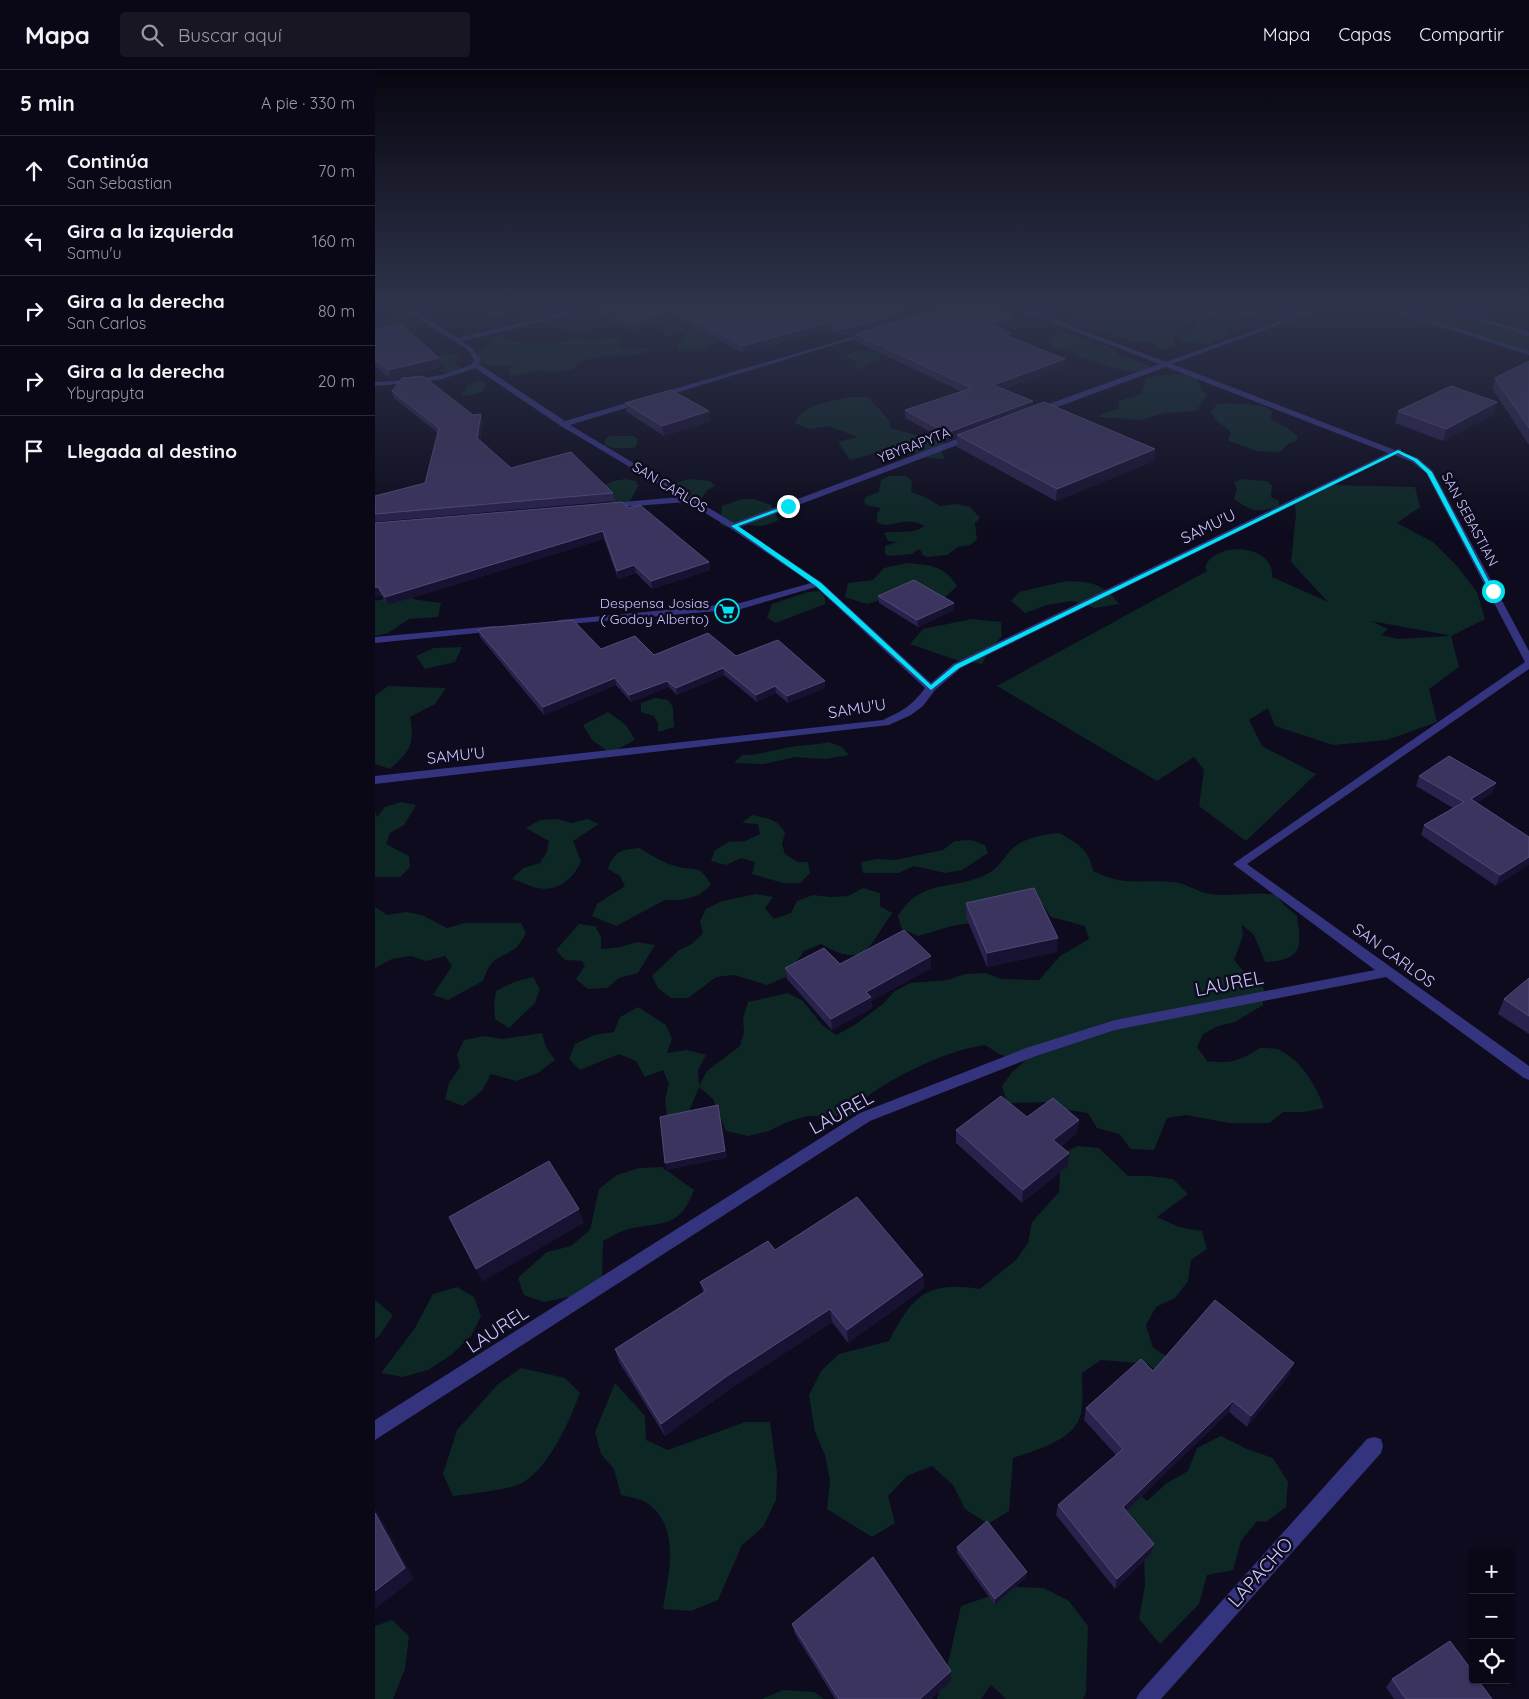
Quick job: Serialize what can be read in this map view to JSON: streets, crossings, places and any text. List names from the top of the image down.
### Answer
{
  "streets": {
    "street": [
      "YBYRAPYTA",
      "SAN CARLOS",
      "SAN SEBASTIAN",
      "SAMU'U",
      "LAUREL",
      "LAPACHO"
    ]
  },
  "crossings": [
    ["YBYRAPYTA", "SAN CARLOS"],
    ["SAN CARLOS", "SAMU'U"],
    ["SAN CARLOS", "LAUREL"],
    ["SAN SEBASTIAN", "SAMU'U"]
  ],
  "places": {
    "supermarket": ["Despensa Josias ( Godoy Alberto)"]
  },
  "page": {
    "header": "Mapa",
    "search": "Buscar aquí",
    "nav": ["Mapa", "Capas", "Compartir"],
    "heading": ["5 min", "A pie · 330 m"],
    "list": [
      ["Continúa", "San Sebastian", "70 m"],
      ["Gira a la izquierda", "Samu'u", "160 m"],
      ["Gira a la derecha", "San Carlos", "80 m"],
      ["Gira a la derecha", "Ybyrapyta", "20 m"],
      "Llegada al destino"
    ],
    "map_buttons": ["+", "−"]
  }
}
